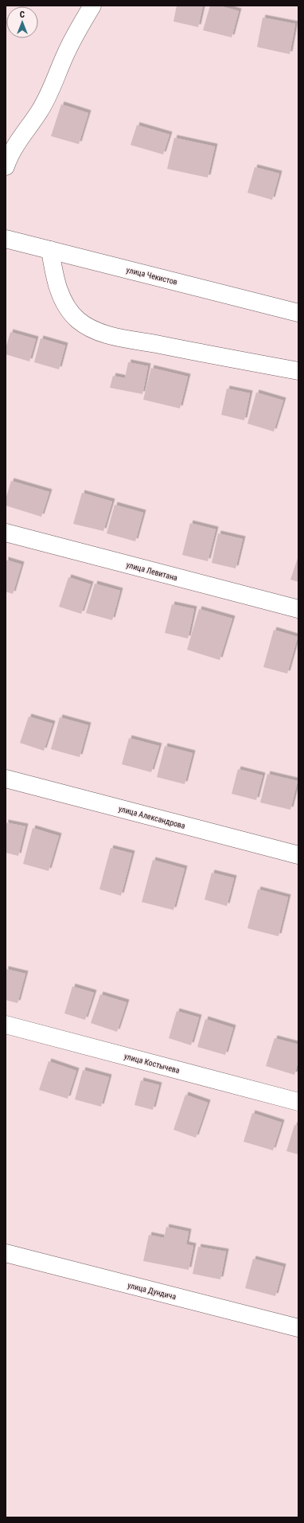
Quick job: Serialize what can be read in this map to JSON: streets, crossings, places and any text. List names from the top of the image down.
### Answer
{
  "streets": {
    "street": [
      "улица Чекистов",
      "улица Левитана",
      "улица Александрова",
      "улица Костычева",
      "улица Дундича"
    ]
  },
  "north": "top"
}
